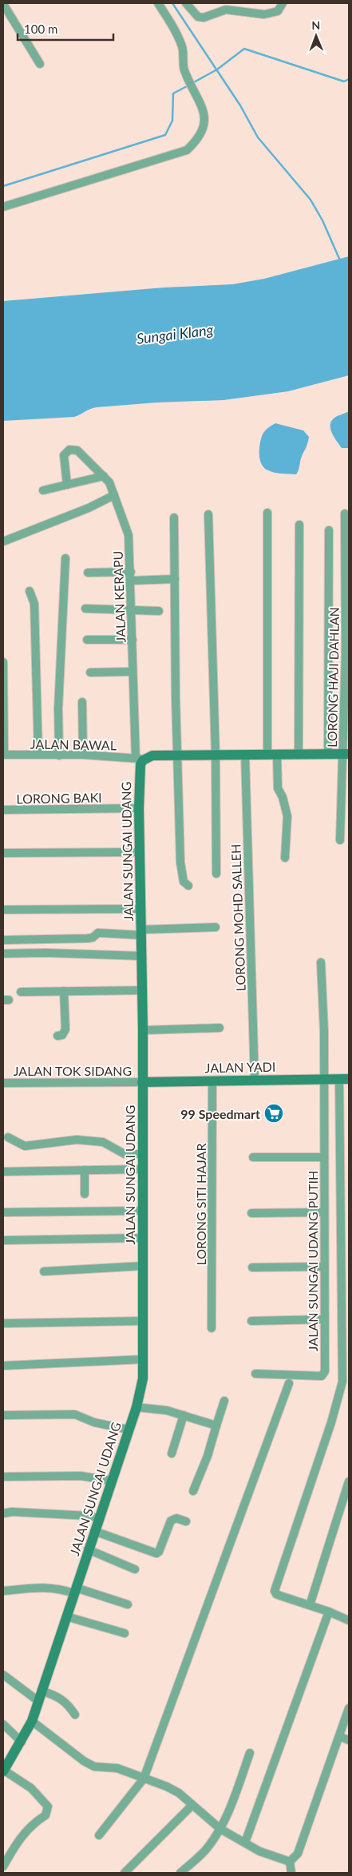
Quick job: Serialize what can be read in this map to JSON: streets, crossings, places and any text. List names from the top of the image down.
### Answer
{
  "streets": {
    "street": [
      "JALAN KERAPU",
      "LORONG HAJI DAHLAN",
      "JALAN BAWAL",
      "LORONG BAKI",
      "JALAN SUNGAI UDANG",
      "LORONG MOHD SALLEH",
      "JALAN YADI",
      "JALAN TOK SIDANG",
      "LORONG SITI HAJAR",
      "JALAN SUNGAI UDANG PUTIH"
    ]
  },
  "crossings": [
    ["JALAN KERAPU", "JALAN BAWAL"],
    ["JALAN KERAPU", "JALAN SUNGAI UDANG"],
    ["JALAN BAWAL", "JALAN SUNGAI UDANG"],
    ["LORONG BAKI", "JALAN SUNGAI UDANG"],
    ["JALAN SUNGAI UDANG", "JALAN YADI"],
    ["JALAN SUNGAI UDANG", "JALAN TOK SIDANG"],
    ["LORONG MOHD SALLEH", "JALAN YADI"],
    ["JALAN YADI", "JALAN TOK SIDANG"],
    ["JALAN YADI", "LORONG SITI HAJAR"],
    ["JALAN YADI", "JALAN SUNGAI UDANG PUTIH"]
  ],
  "water": ["Sungai Klang"],
  "places": {
    "supermarket": ["99 Speedmart"]
  },
  "scale_bar": "100 m",
  "north": "top"
}
